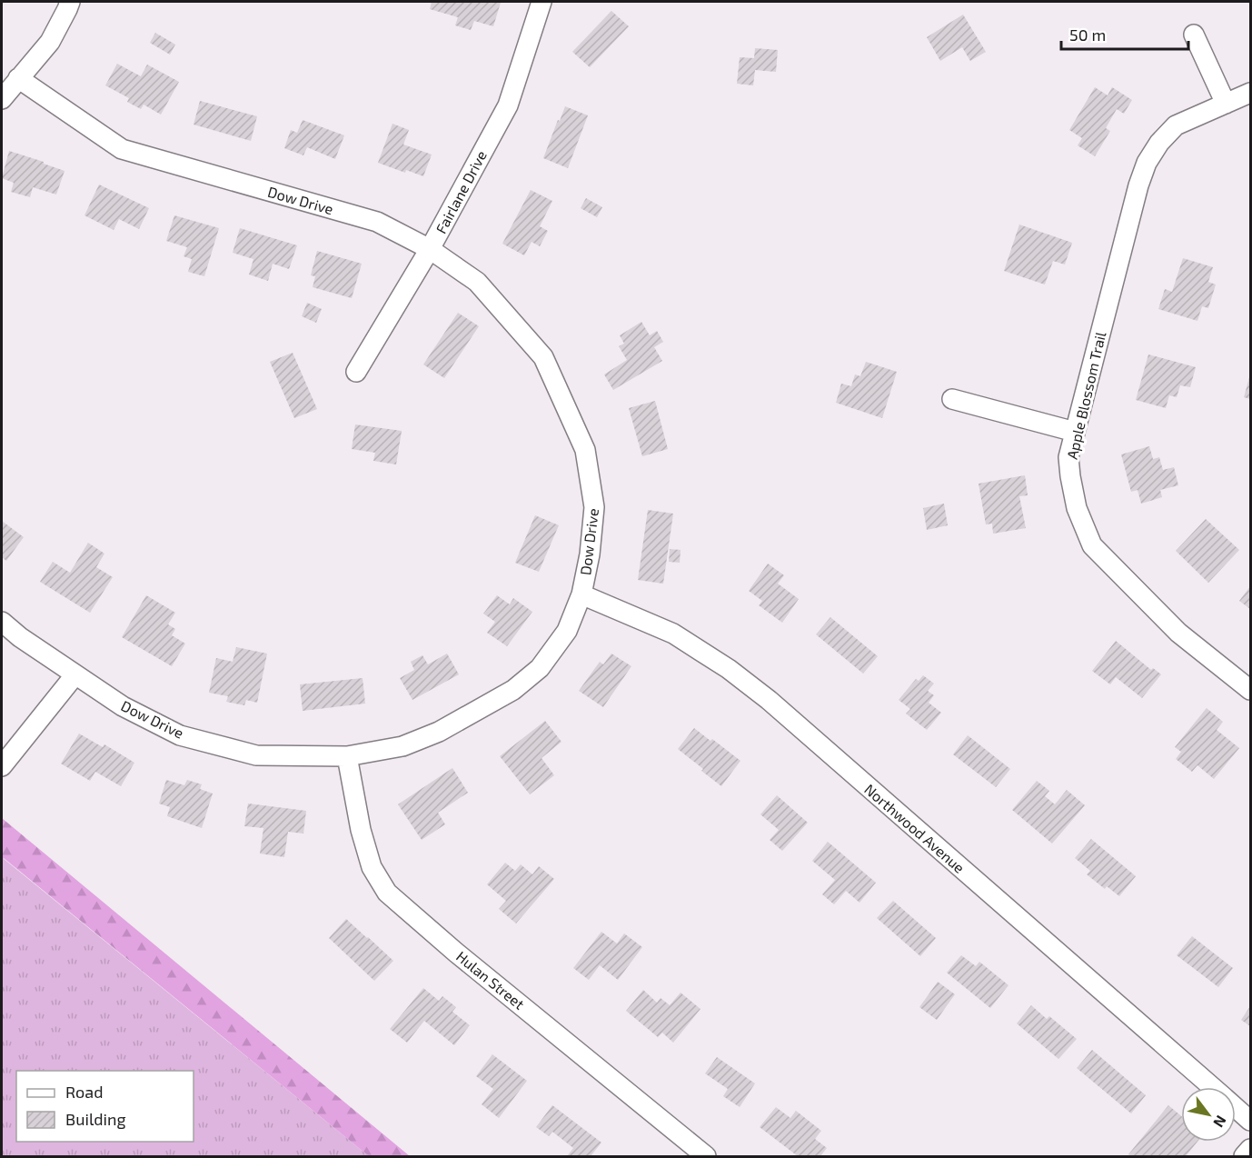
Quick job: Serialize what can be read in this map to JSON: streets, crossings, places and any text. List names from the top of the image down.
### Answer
{
  "streets": {
    "street": [
      "Fairlane Drive",
      "Dow Drive",
      "Apple Blossom Trail",
      "Northwood Avenue",
      "Hulan Street"
    ]
  },
  "crossings": [
    ["Fairlane Drive", "Dow Drive"],
    ["Dow Drive", "Northwood Avenue"],
    ["Dow Drive", "Hulan Street"]
  ],
  "legend": ["Road", "Building"],
  "scale_bar": "50 m",
  "north": "bottom right"
}
